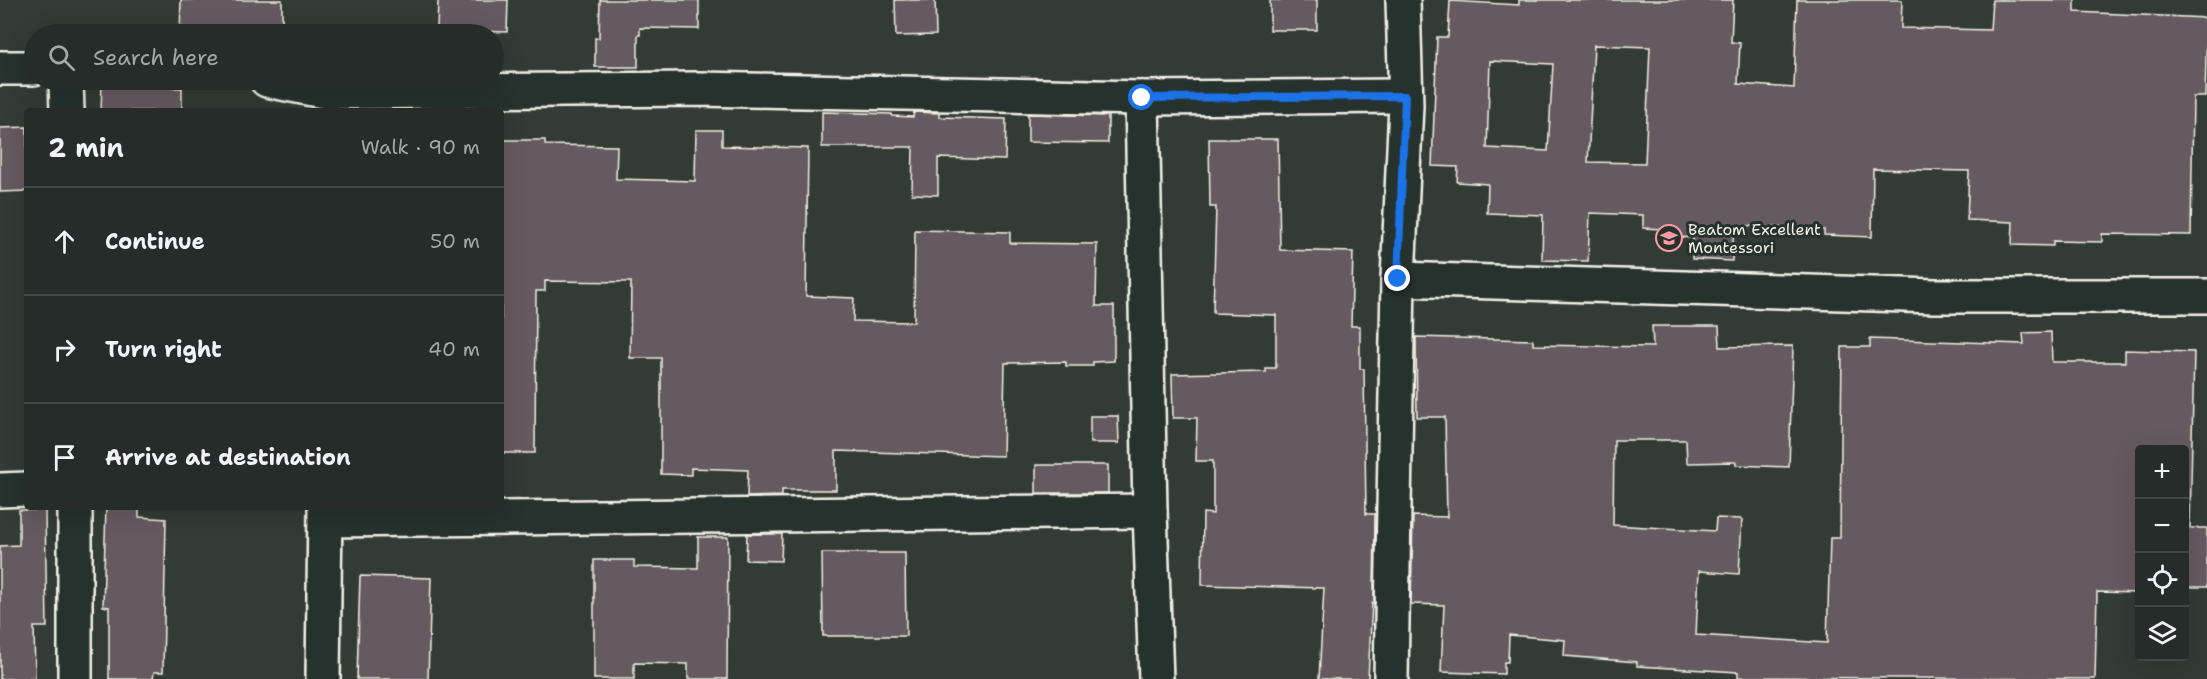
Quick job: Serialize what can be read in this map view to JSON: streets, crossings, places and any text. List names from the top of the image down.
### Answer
{
  "places": {
    "school or university": ["Beatom Excellent Montessori"]
  },
  "page": {
    "search": "Search here",
    "heading": ["2 min", "Walk · 90 m"],
    "list": [
      ["Continue", "50 m"],
      ["Turn right", "40 m"],
      "Arrive at destination"
    ],
    "map_buttons": ["+", "−"]
  }
}
